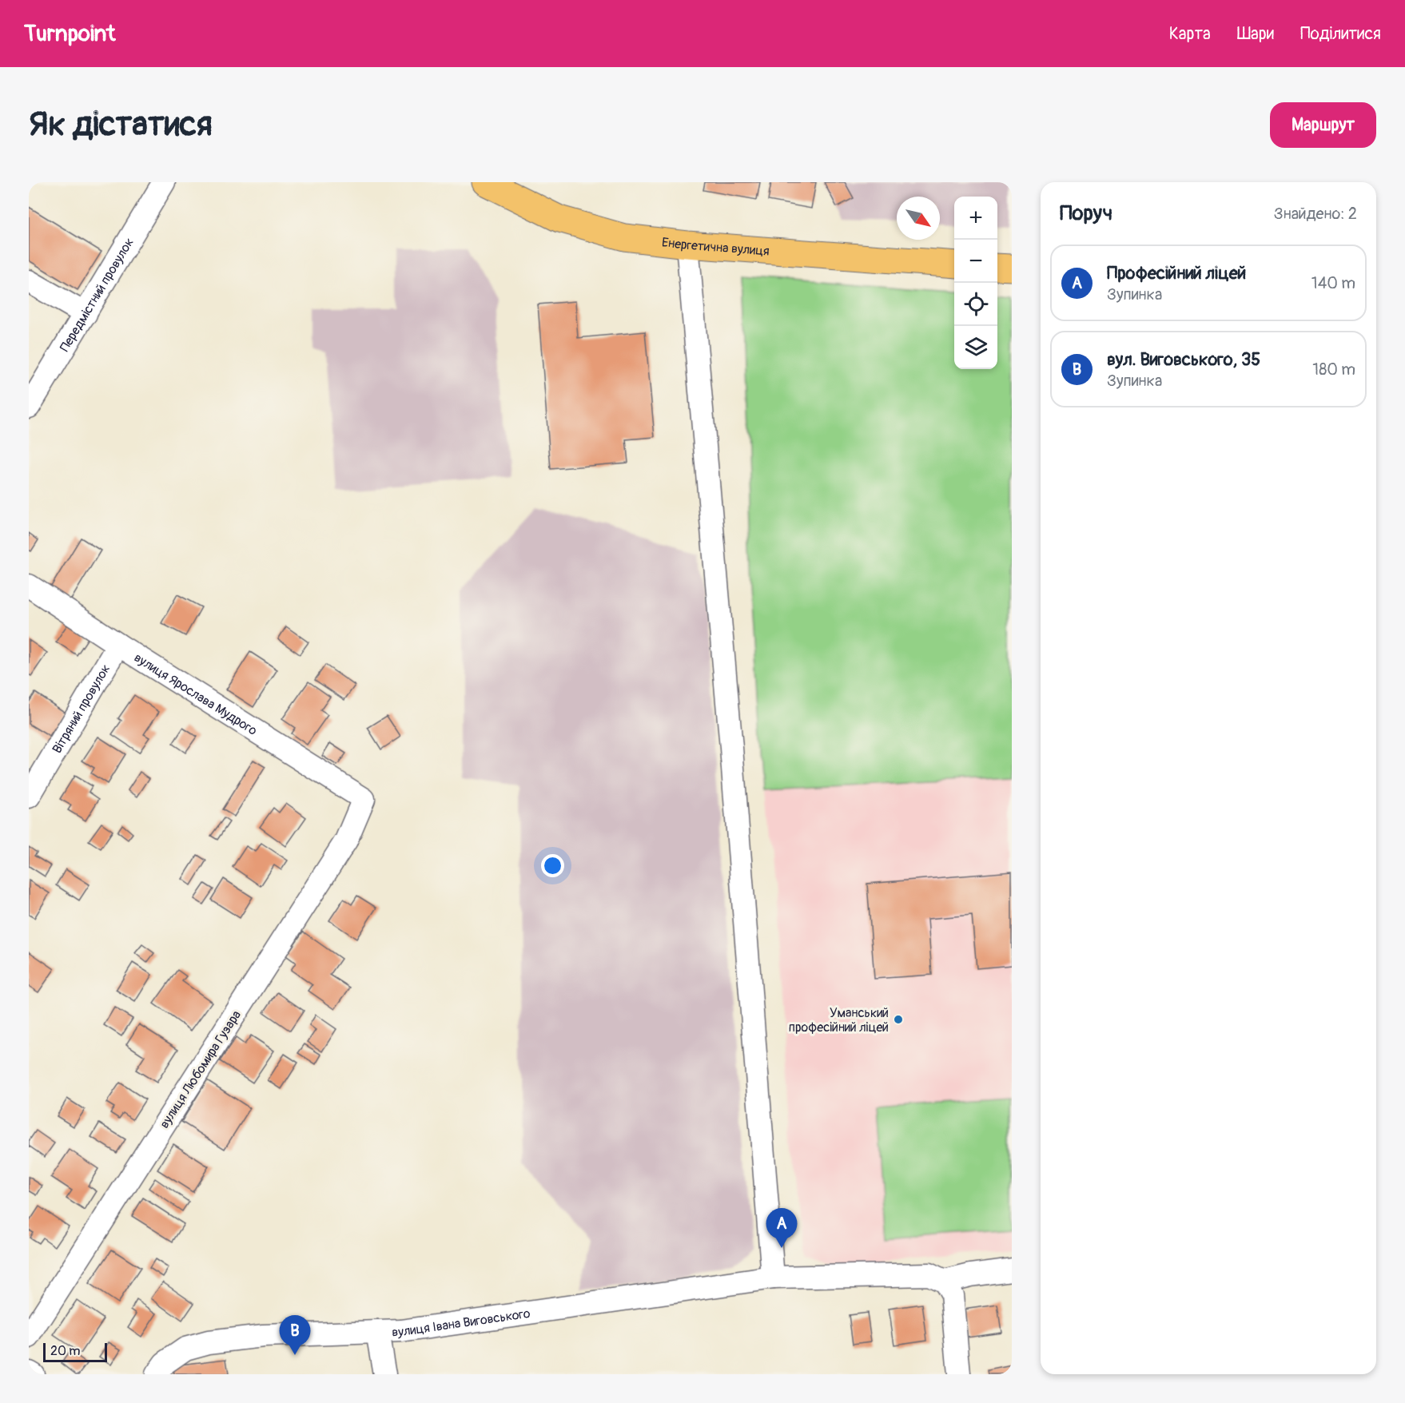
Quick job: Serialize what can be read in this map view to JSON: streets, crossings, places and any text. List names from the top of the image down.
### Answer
{
  "streets": {
    "main road": ["Енергетична вулиця"],
    "street": [
      "Передмістний провулок",
      "вулиця Ярослава Мудрого",
      "Вітряний провулок",
      "вулиця Любомира Гузара",
      "вулиця Івана Виговського"
    ]
  },
  "crossings": [
    ["вулиця Ярослава Мудрого", "Вітряний провулок"],
    ["вулиця Ярослава Мудрого", "вулиця Любомира Гузара"]
  ],
  "places": ["Уманський професійний ліцей"],
  "scale_bar": "20 m",
  "north": "bottom right",
  "page": {
    "header": "Turnpoint",
    "nav": ["Карта", "Шари", "Поділитися"],
    "buttons": "Маршрут",
    "title": "Як дістатися",
    "heading": ["Поруч", "Знайдено: 2"],
    "map_buttons": ["+", "−"],
    "list": [
      {
        "mark": "A",
        "name": "Професійний ліцей",
        "note": "Зупинка",
        "value": "140 m"
      },
      {
        "mark": "B",
        "name": "вул. Виговського, 35",
        "note": "Зупинка",
        "value": "180 m"
      }
    ],
    "pins": ["A", "B"],
    "scale": "20 m"
  }
}
